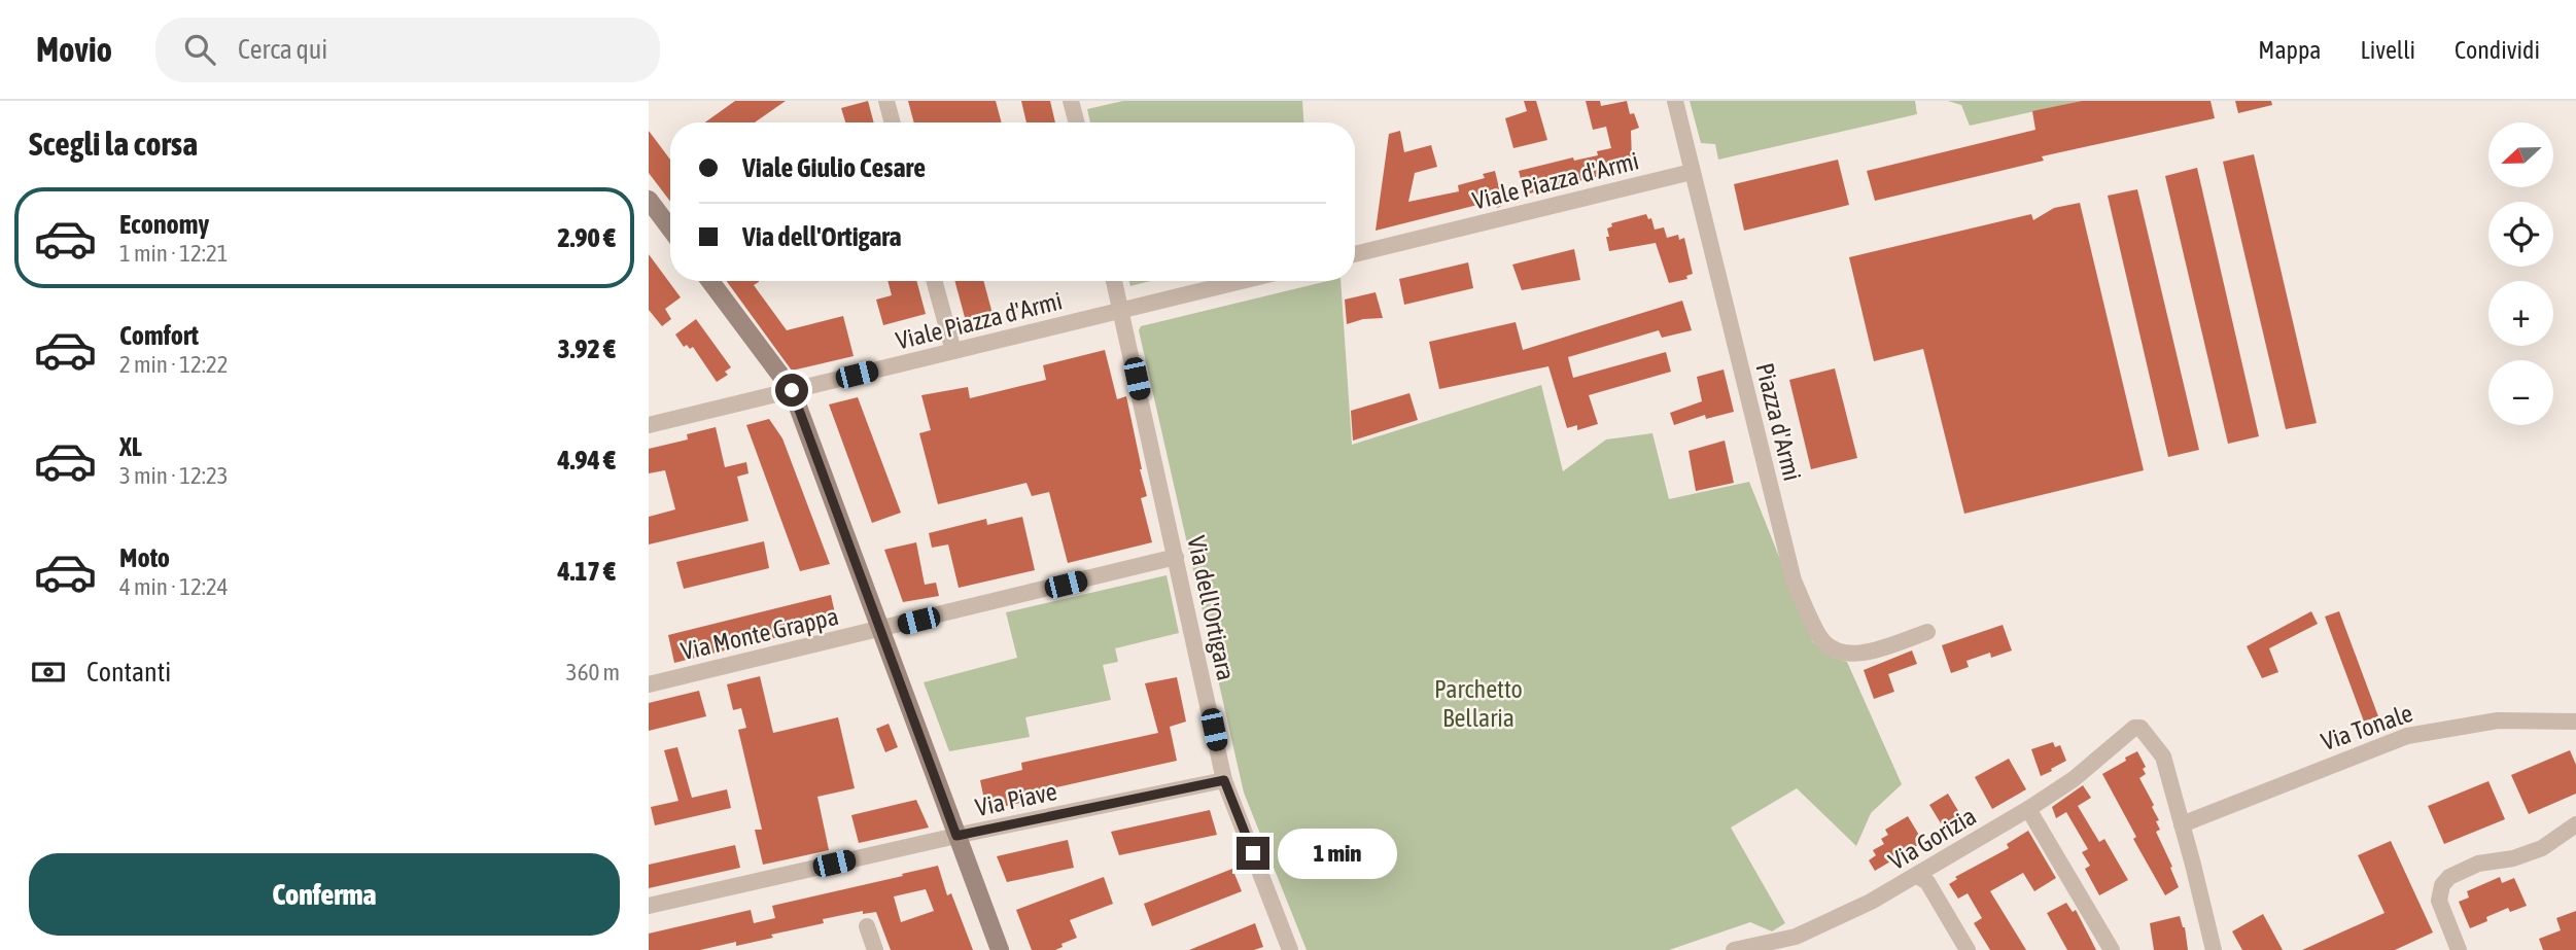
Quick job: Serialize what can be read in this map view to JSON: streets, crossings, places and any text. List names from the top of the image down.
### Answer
{
  "streets": {
    "street": [
      "Viale Piazza d'Armi",
      "Piazza d'Armi",
      "Via dell'Ortigara",
      "Via Monte Grappa",
      "Via Tonale",
      "Via Piave",
      "Via Gorizia"
    ]
  },
  "crossings": [
    ["Viale Piazza d'Armi", "Piazza d'Armi"],
    ["Viale Piazza d'Armi", "Via dell'Ortigara"],
    ["Via dell'Ortigara", "Via Monte Grappa"],
    ["Via dell'Ortigara", "Via Piave"],
    ["Via Tonale", "Via Gorizia"]
  ],
  "parks": ["Parchetto Bellaria"],
  "north": "left",
  "page": {
    "header": "Movio",
    "search": "Cerca qui",
    "nav": ["Mappa", "Livelli", "Condividi"],
    "heading": "Scegli la corsa",
    "map_buttons": ["+", "−"],
    "banner": ["Viale Giulio Cesare", "Via dell'Ortigara"],
    "list": [
      {
        "name": "Economy",
        "note": "1 min · 12:21",
        "value": "2.90 €"
      },
      {
        "name": "Comfort",
        "note": "2 min · 12:22",
        "value": "3.92 €"
      },
      {
        "name": "XL",
        "note": "3 min · 12:23",
        "value": "4.94 €"
      },
      {
        "name": "Moto",
        "note": "4 min · 12:24",
        "value": "4.17 €"
      }
    ],
    "pay": ["Contanti", "360 m"],
    "bubble": "1 min",
    "buttons": "Conferma"
  }
}
